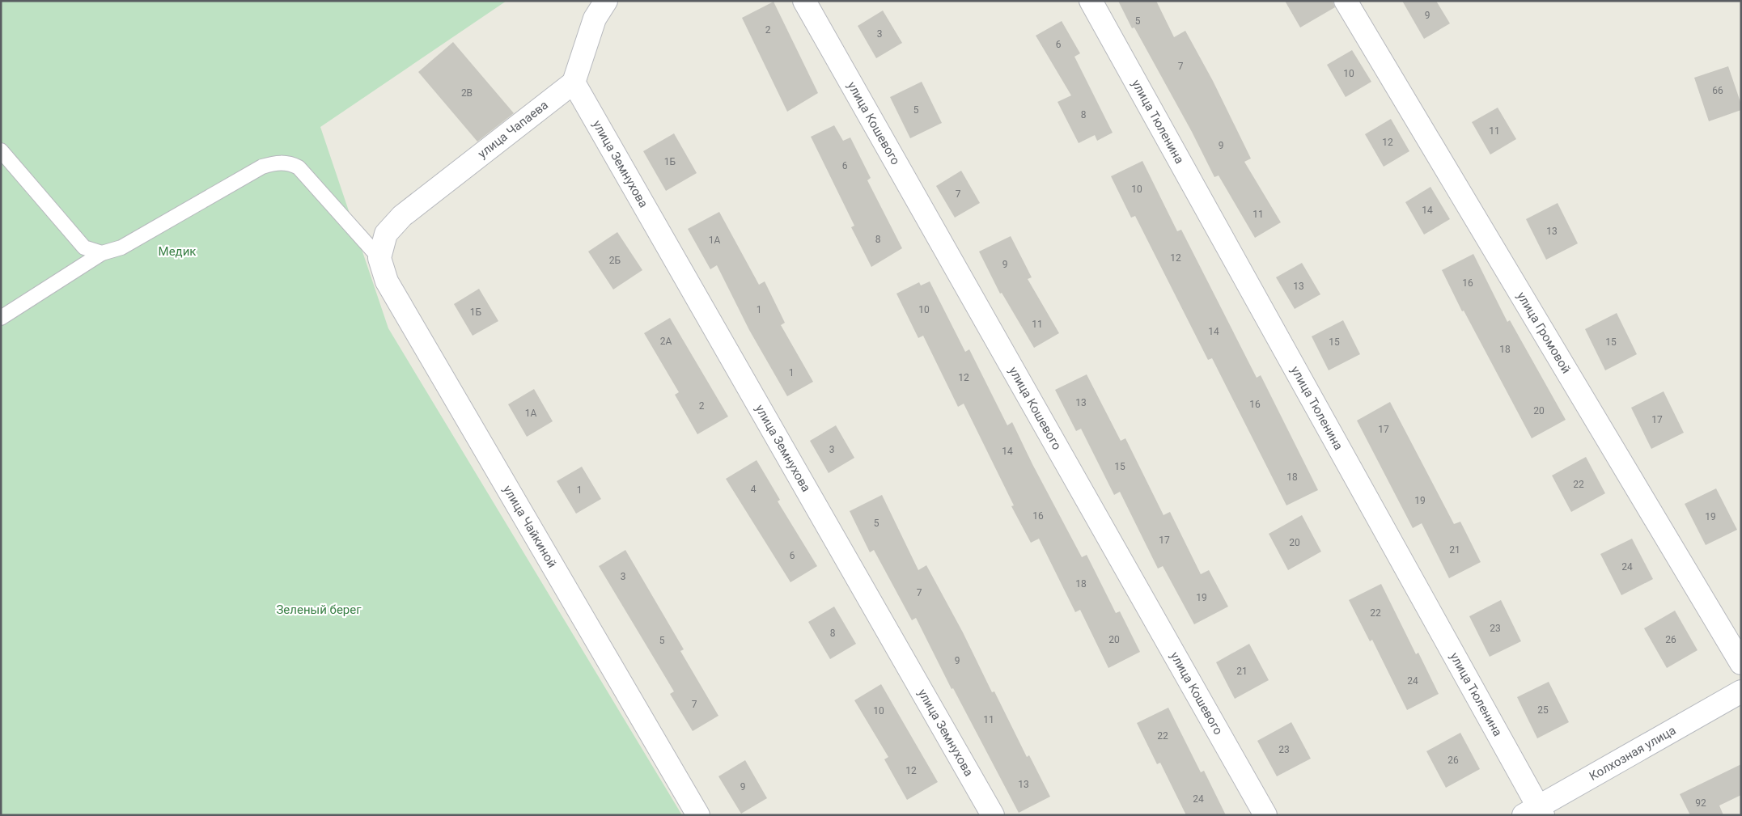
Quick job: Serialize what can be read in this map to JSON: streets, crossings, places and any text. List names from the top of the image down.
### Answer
{
  "streets": {
    "street": [
      "улица Тюленина",
      "улица Кошевого",
      "улица Чапаева",
      "улица Земнухова",
      "улица Громовой",
      "улица Чайкиной",
      "Колхозная улица"
    ]
  },
  "crossings": [
    ["улица Тюленина", "Колхозная улица"],
    ["улица Чапаева", "улица Земнухова"],
    ["улица Чапаева", "улица Чайкиной"]
  ],
  "parks": ["Медик", "Зеленый берег"],
  "house_numbers": [
    "9",
    "5",
    "2",
    "3",
    "6",
    "7",
    "10",
    "66",
    "2В",
    "5",
    "8",
    "11",
    "12",
    "9",
    "1Б",
    "6",
    "10",
    "7",
    "14",
    "11",
    "13",
    "8",
    "1А",
    "12",
    "2Б",
    "9",
    "16",
    "13",
    "1",
    "10",
    "1Б",
    "11",
    "14",
    "2А",
    "15",
    "15",
    "18",
    "1",
    "12",
    "13",
    "16",
    "2",
    "20",
    "1А",
    "17",
    "17",
    "3",
    "14",
    "15",
    "18",
    "22",
    "4",
    "1",
    "19",
    "16",
    "19",
    "5",
    "17",
    "20",
    "21",
    "6",
    "24",
    "3",
    "18",
    "7",
    "19",
    "22",
    "23",
    "8",
    "20",
    "26",
    "5",
    "9",
    "21",
    "24",
    "7",
    "25",
    "10",
    "11",
    "22",
    "23",
    "26",
    "12",
    "13",
    "9",
    "24",
    "92"
  ]
}
